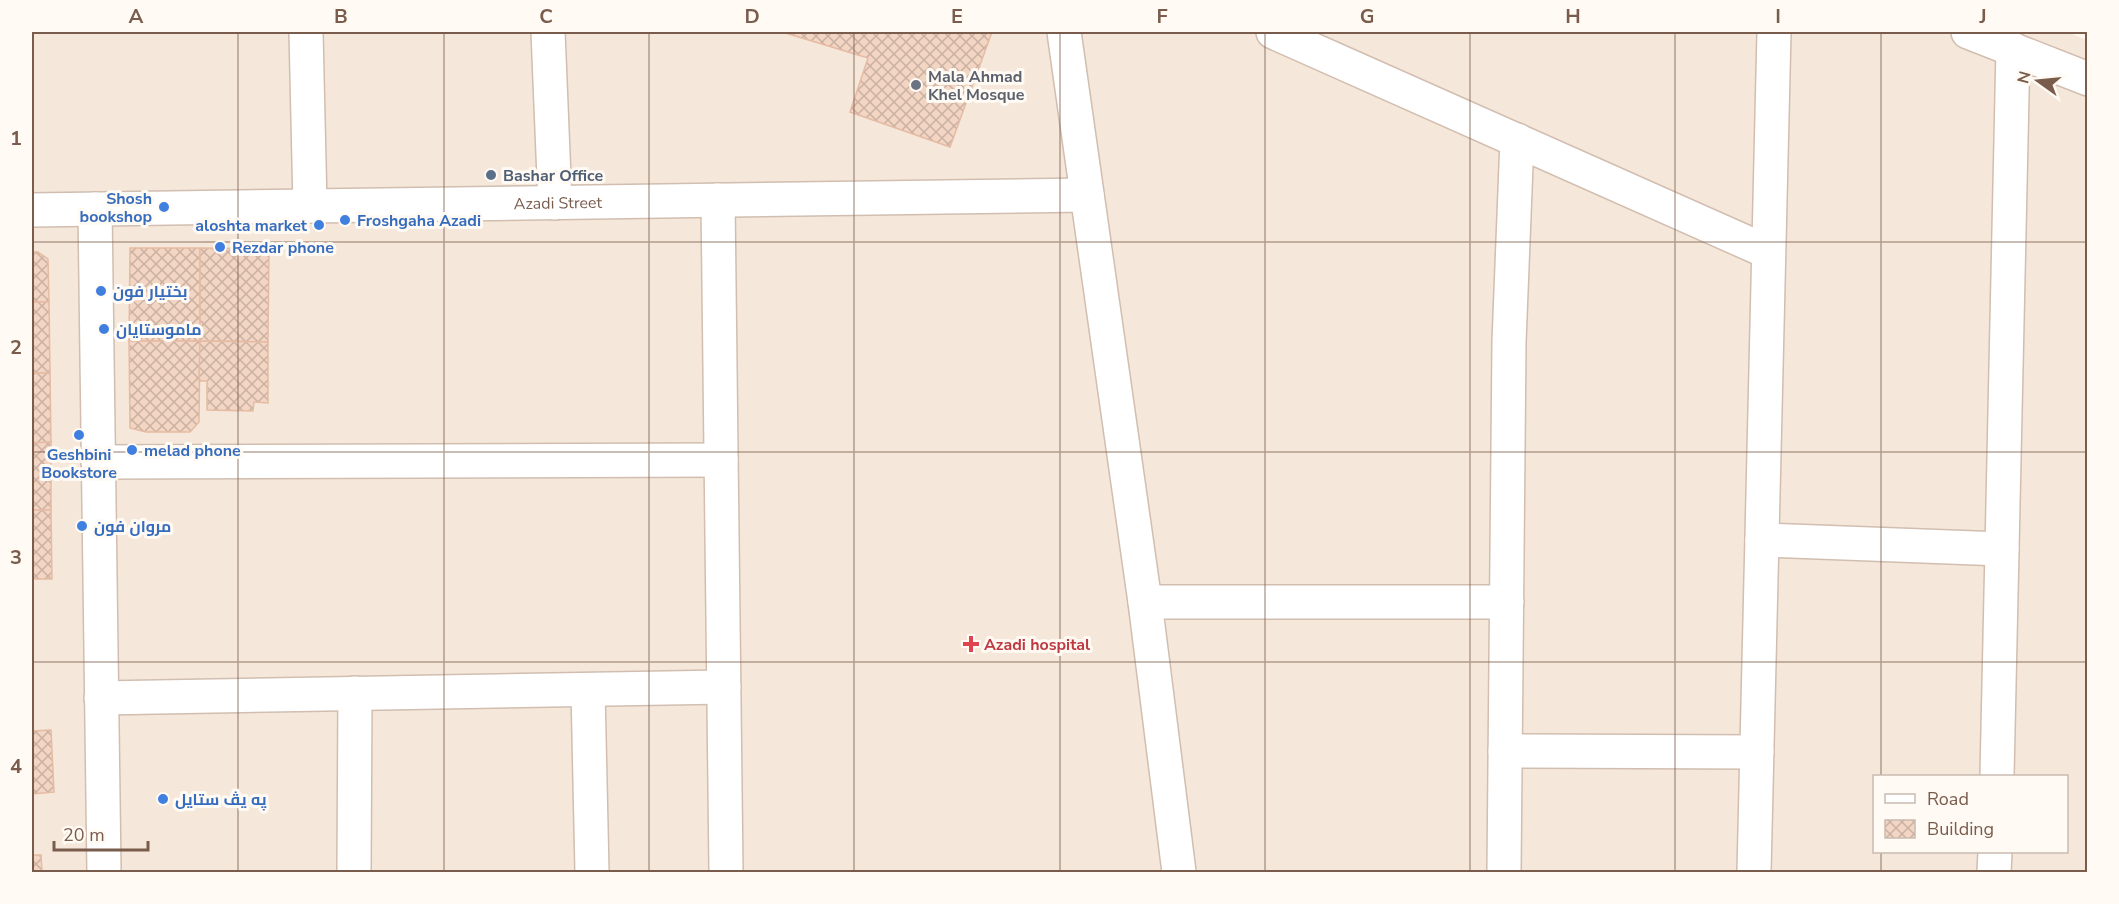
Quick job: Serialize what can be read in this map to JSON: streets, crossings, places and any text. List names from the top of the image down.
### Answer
{
  "streets": {
    "street": ["Azadi Street"]
  },
  "places": {
    "other": [
      "Mala Ahmad Khel Mosque",
      "Bashar Office",
      "Shosh bookshop",
      "Froshgaha Azadi",
      "aloshta market",
      "Rezdar phone",
      "بختيار فون",
      "ماموستايان",
      "Geshbini Bookstore",
      "melad phone",
      "مروان فون",
      "په يڤ ستايل"
    ],
    "health": ["Azadi hospital"]
  },
  "legend": ["Road", "Building"],
  "scale_bar": "20 m",
  "north": "left",
  "grid": {
    "columns": [
      "A",
      "B",
      "C",
      "D",
      "E",
      "F",
      "G",
      "H",
      "I",
      "J"
    ],
    "rows": [
      "1",
      "2",
      "3",
      "4"
    ]
  }
}
